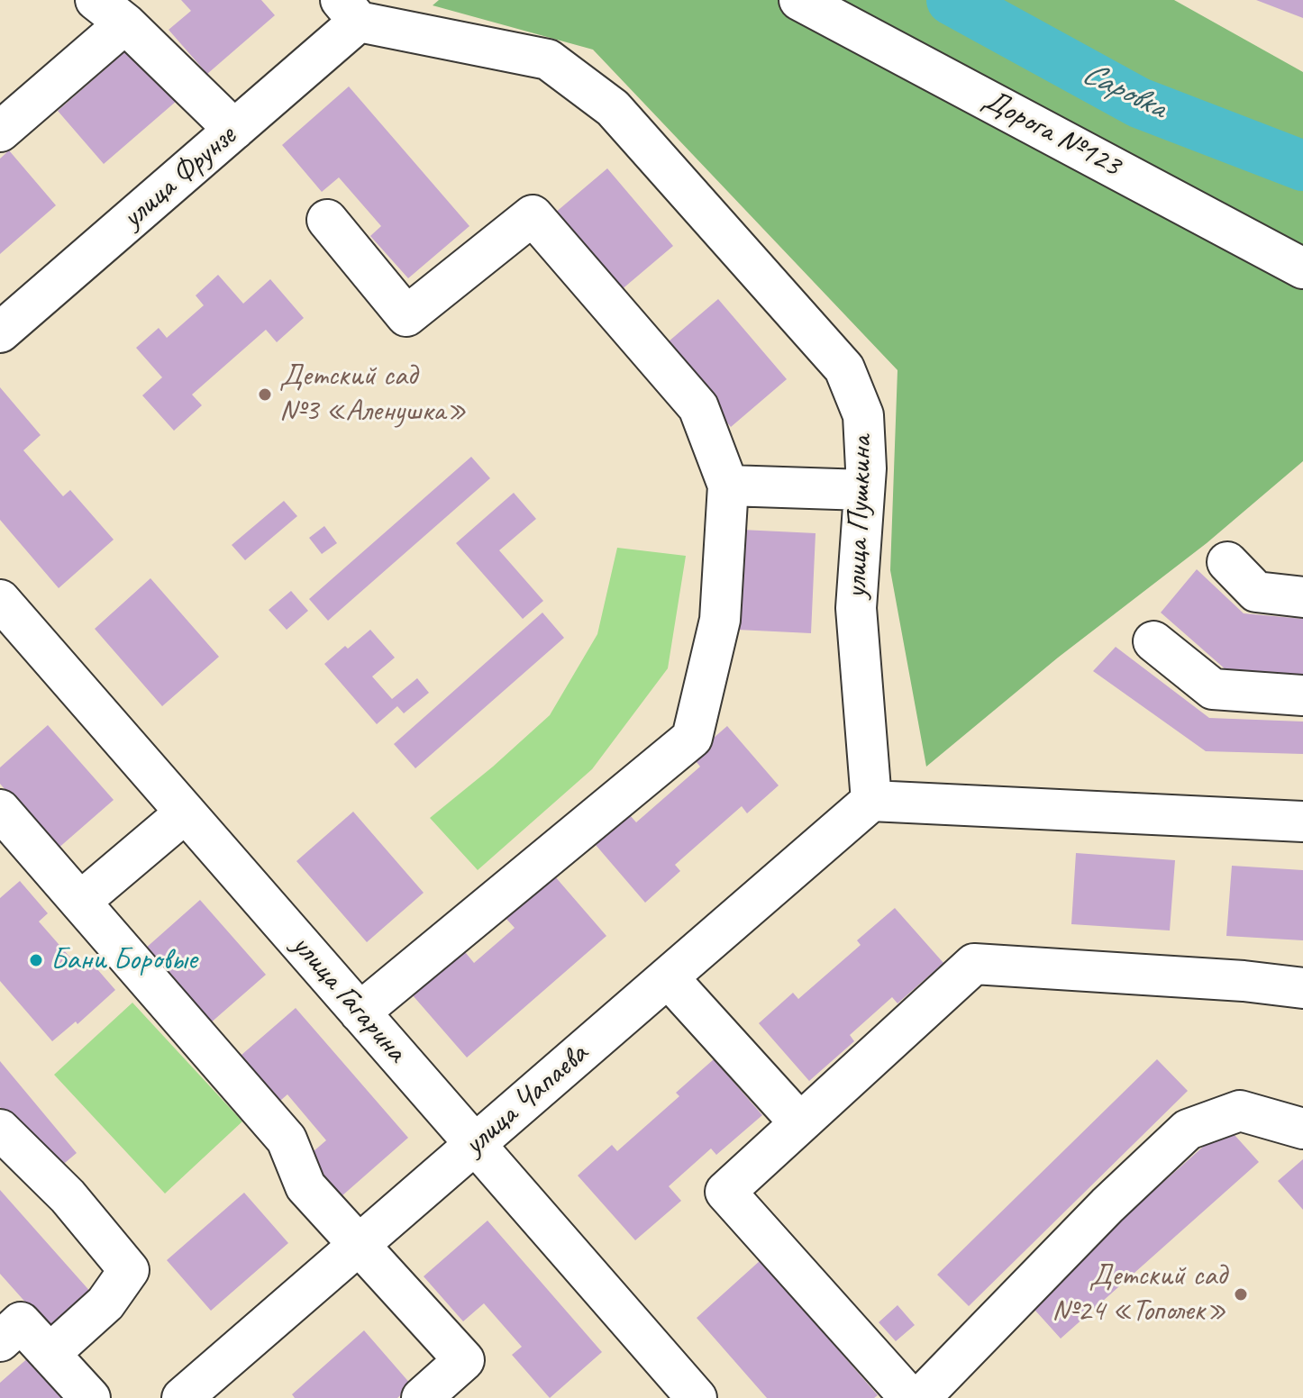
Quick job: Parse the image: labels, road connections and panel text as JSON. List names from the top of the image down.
{
  "streets": {
    "street": [
      "Дорога №123",
      "улица Фрунзе",
      "улица Пушкина",
      "улица Гагарина",
      "улица Чапаева"
    ]
  },
  "crossings": [
    ["улица Фрунзе", "улица Пушкина"],
    ["улица Пушкина", "улица Чапаева"],
    ["улица Гагарина", "улица Чапаева"]
  ],
  "water": ["Саровка"],
  "places": ["Детский сад №3 «Аленушка»", "Бани Боровые", "Детский сад №24 «Тополек»"]
}
